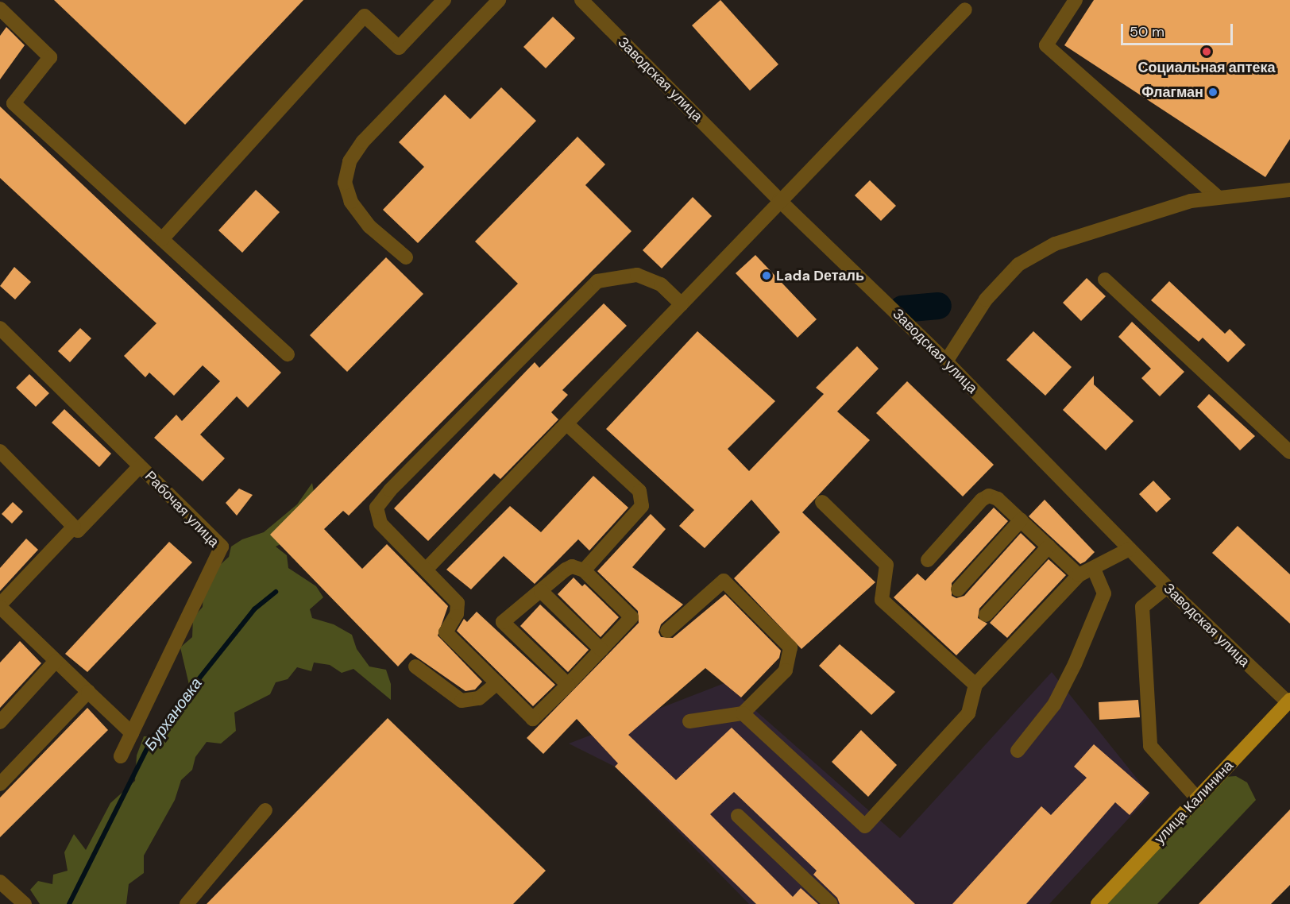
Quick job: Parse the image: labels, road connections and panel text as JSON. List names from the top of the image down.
{
  "streets": {
    "main road": ["улица Калинина"],
    "street": ["Заводская улица", "Рабочая улица"]
  },
  "crossings": [
    ["Заводская улица", "улица Калинина"]
  ],
  "water": ["Бурхановка"],
  "places": ["Социальная аптека", "Флагман", "Lada Dеталь"],
  "scale_bar": "50 m"
}
